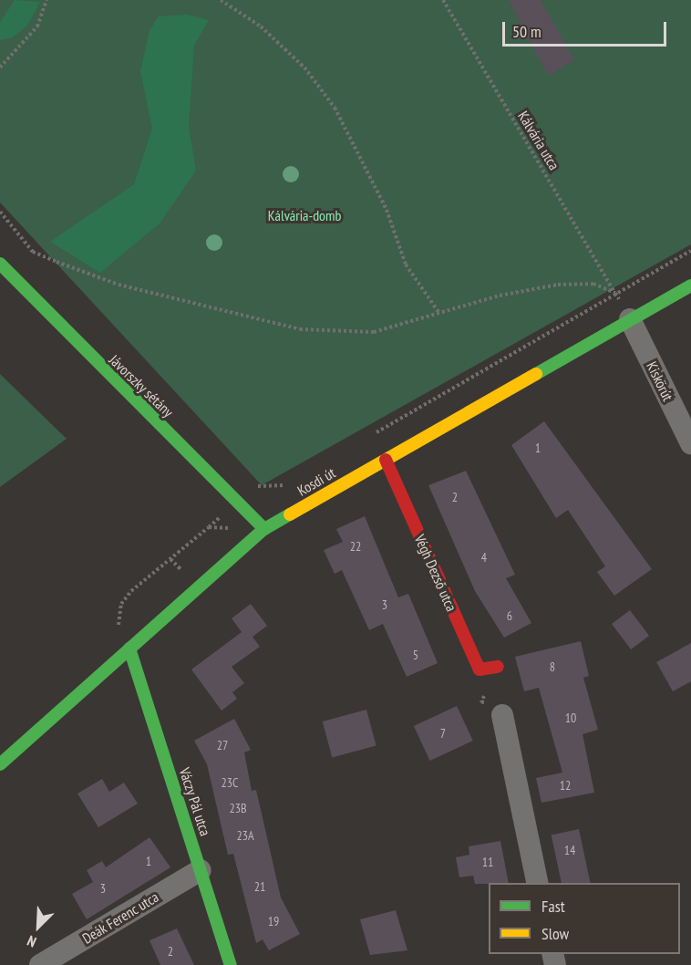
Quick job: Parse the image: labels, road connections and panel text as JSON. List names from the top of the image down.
{
  "streets": {
    "street": [
      "Kiskörút",
      "Jávorszky sétány",
      "Kosdi út",
      "Végh Dezső utca",
      "Váczy Pál utca",
      "Deák Ferenc utca"
    ],
    "path": ["Kálvária utca"]
  },
  "crossings": [
    ["Kálvária utca", "Kiskörút"],
    ["Kálvária utca", "Kosdi út"],
    ["Kiskörút", "Kosdi út"],
    ["Jávorszky sétány", "Kosdi út"],
    ["Kosdi út", "Végh Dezső utca"],
    ["Kosdi út", "Váczy Pál utca"],
    ["Váczy Pál utca", "Deák Ferenc utca"]
  ],
  "parks": ["Kálvária-domb"],
  "house_numbers": [
    "1",
    "2",
    "22",
    "4",
    "3",
    "6",
    "5",
    "8",
    "10",
    "7",
    "27",
    "23C",
    "12",
    "23B",
    "23A",
    "14",
    "1",
    "11",
    "21",
    "3",
    "19",
    "2"
  ],
  "legend": ["Fast", "Slow"],
  "scale_bar": "50 m",
  "north": "bottom left"
}
